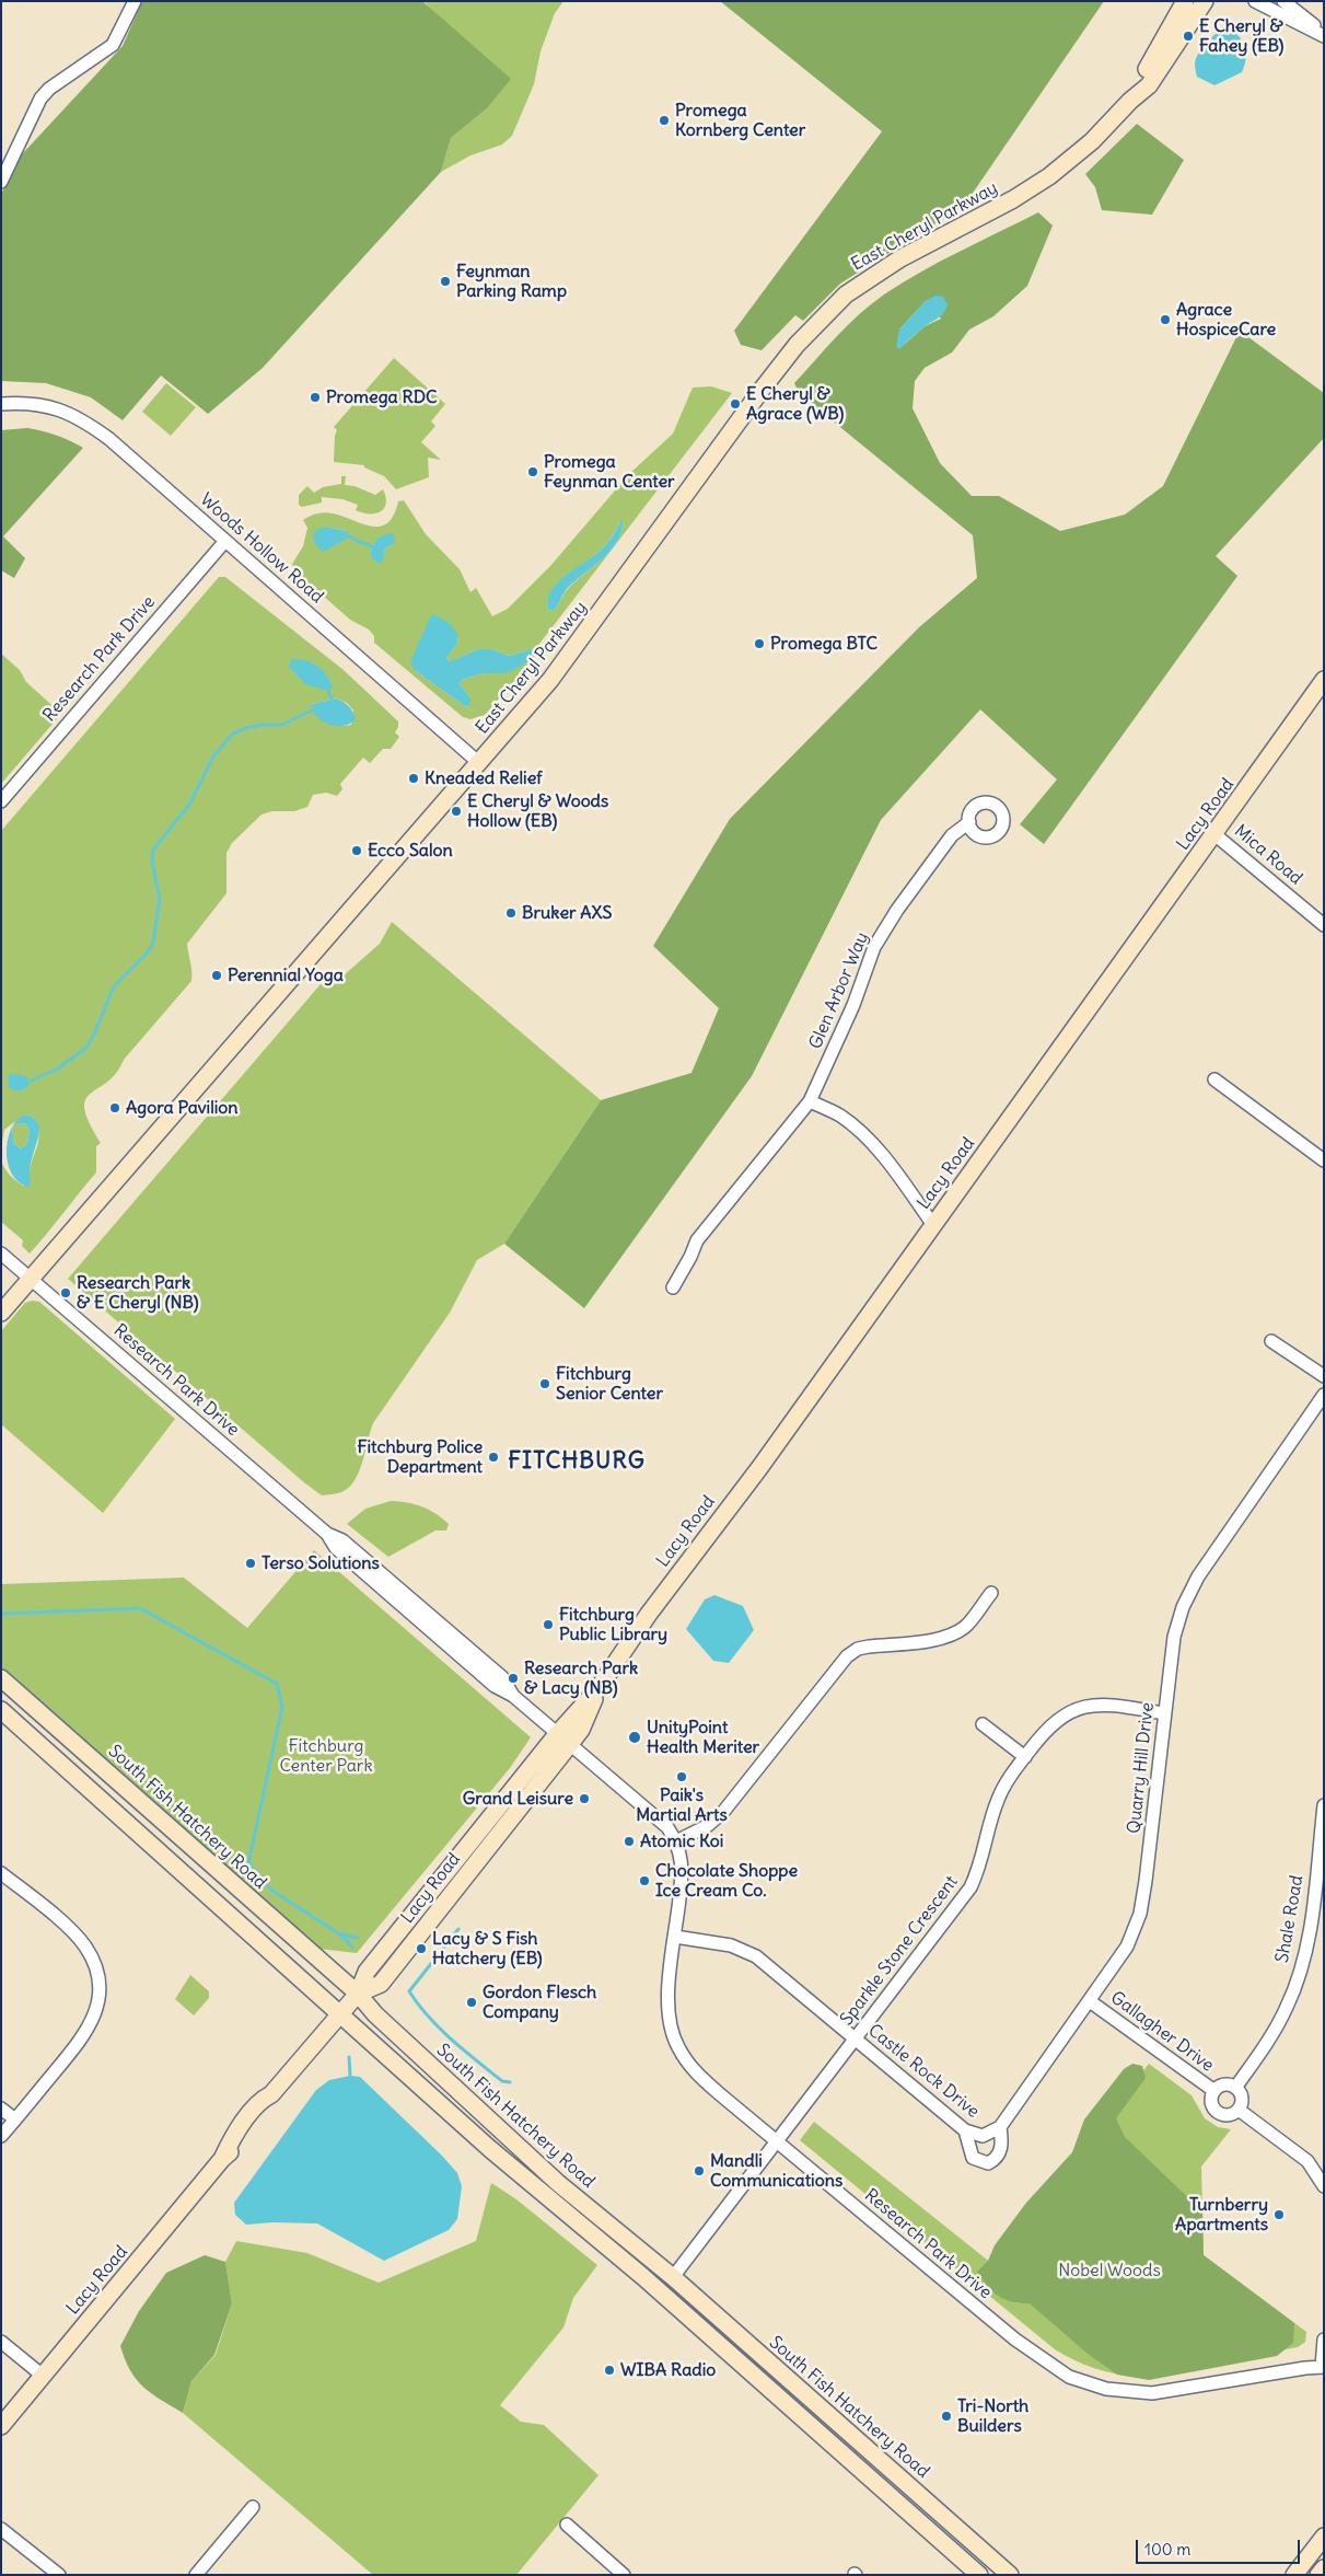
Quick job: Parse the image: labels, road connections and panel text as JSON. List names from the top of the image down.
{
  "streets": {
    "main road": ["East Cheryl Parkway", "Lacy Road", "South Fish Hatchery Road"],
    "street": [
      "Woods Hollow Road",
      "Research Park Drive",
      "Mica Road",
      "Glen Arbor Way",
      "Quarry Hill Drive",
      "Shale Road",
      "Sparkle Stone Crescent",
      "Gallagher Drive",
      "Castle Rock Drive"
    ]
  },
  "crossings": [
    ["East Cheryl Parkway", "Woods Hollow Road"],
    ["East Cheryl Parkway", "Research Park Drive"],
    ["Woods Hollow Road", "Research Park Drive"],
    ["Research Park Drive", "Lacy Road"],
    ["Research Park Drive", "Sparkle Stone Crescent"],
    ["Research Park Drive", "Castle Rock Drive"],
    ["Lacy Road", "Mica Road"],
    ["Lacy Road", "South Fish Hatchery Road"],
    ["Quarry Hill Drive", "Sparkle Stone Crescent"],
    ["Quarry Hill Drive", "Gallagher Drive"],
    ["Quarry Hill Drive", "Castle Rock Drive"],
    ["South Fish Hatchery Road", "Sparkle Stone Crescent"],
    ["Shale Road", "Gallagher Drive"],
    ["Sparkle Stone Crescent", "Castle Rock Drive"]
  ],
  "districts": ["FITCHBURG"],
  "parks": ["Fitchburg Center Park", "Nobel Woods"],
  "places": [
    "E Cheryl & Fahey (EB)",
    "Promega Kornberg Center",
    "Feynman Parking Ramp",
    "Agrace HospiceCare",
    "Promega RDC",
    "E Cheryl & Agrace (WB)",
    "Promega Feynman Center",
    "Promega BTC",
    "Kneaded Relief",
    "E Cheryl & Woods Hollow (EB)",
    "Ecco Salon",
    "Bruker AXS",
    "Perennial Yoga",
    "Agora Pavilion",
    "Research Park & E Cheryl (NB)",
    "Fitchburg Senior Center",
    "Fitchburg Police Department",
    "Terso Solutions",
    "Fitchburg Public Library",
    "Research Park & Lacy (NB)",
    "UnityPoint Health Meriter",
    "Paik's Martial Arts",
    "Grand Leisure",
    "Atomic Koi",
    "Chocolate Shoppe Ice Cream Co.",
    "Lacy & S Fish Hatchery (EB)",
    "Gordon Flesch Company",
    "Mandli Communications",
    "Turnberry Apartments",
    "WIBA Radio",
    "Tri-North Builders"
  ],
  "scale_bar": "100 m"
}
